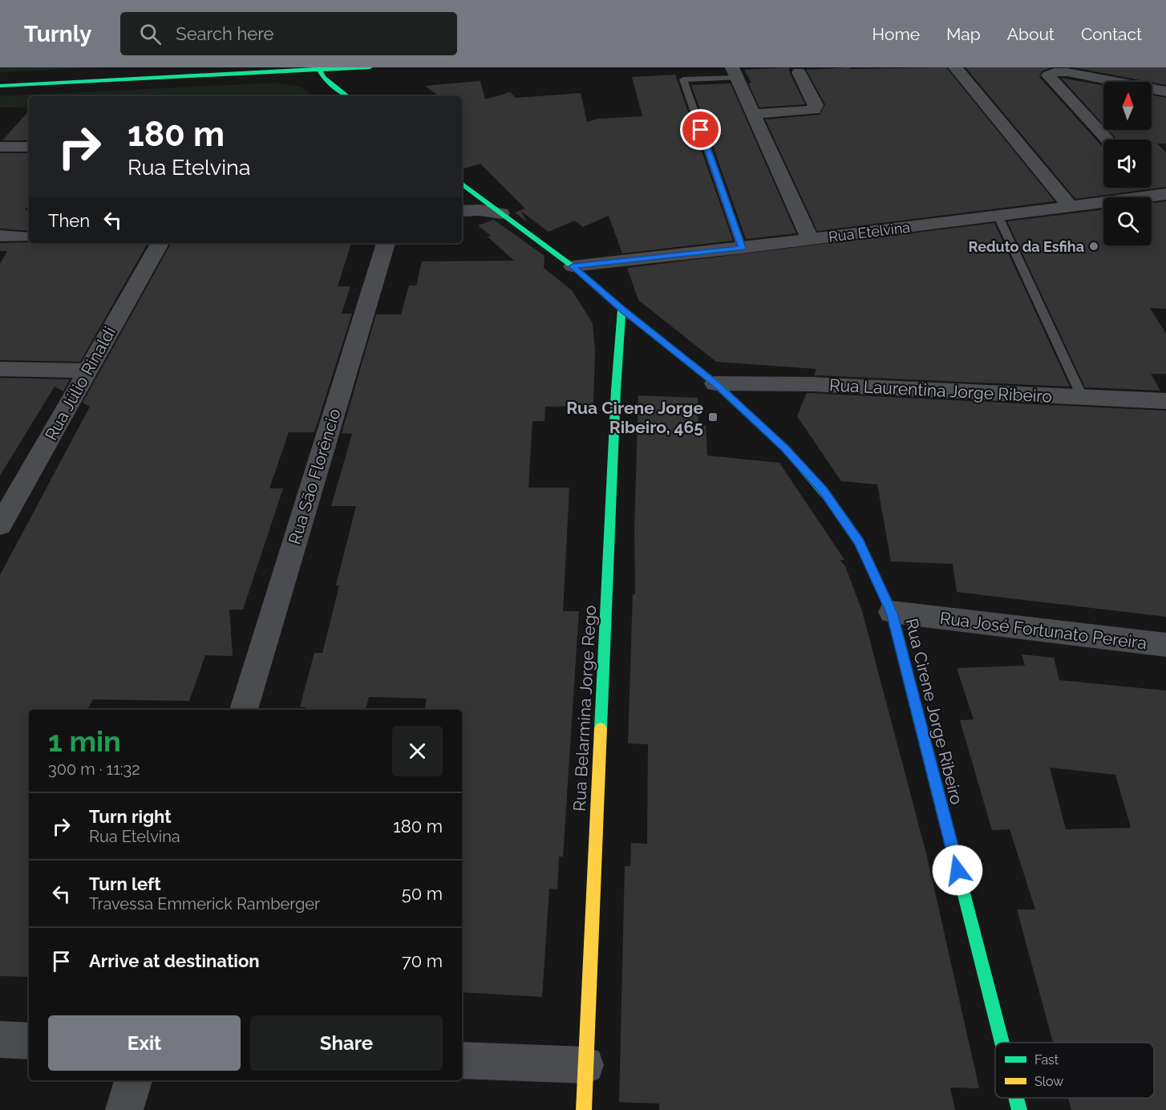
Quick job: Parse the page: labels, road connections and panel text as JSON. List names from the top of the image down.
{
  "streets": {
    "street": [
      "Rua Etelvina",
      "Rua Júlio Rinaldi",
      "Rua Laurentina Jorge Ribeiro",
      "Rua São Florêncio",
      "Rua José Fortunato Pereira",
      "Rua Belarmina Jorge Rego",
      "Rua Cirene Jorge Ribeiro"
    ]
  },
  "crossings": [
    ["Rua Etelvina", "Rua Cirene Jorge Ribeiro"],
    ["Rua Laurentina Jorge Ribeiro", "Rua Cirene Jorge Ribeiro"],
    ["Rua José Fortunato Pereira", "Rua Cirene Jorge Ribeiro"],
    ["Rua Belarmina Jorge Rego", "Rua Cirene Jorge Ribeiro"]
  ],
  "places": {
    "other": ["Reduto da Esfiha"],
    "transit": ["Rua Cirene Jorge Ribeiro, 465"]
  },
  "legend": ["Fast", "Slow"],
  "north": "top",
  "page": {
    "header": "Turnly",
    "search": "Search here",
    "nav": [
      "Home",
      "Map",
      "About",
      "Contact"
    ],
    "turn": ["180 m", "Rua Etelvina"],
    "then": "Then",
    "heading": ["1 min", "300 m · 11:32"],
    "list": [
      {
        "name": "Turn right",
        "note": "Rua Etelvina",
        "value": "180 m"
      },
      {
        "name": "Turn left",
        "note": "Travessa Emmerick Ramberger",
        "value": "50 m"
      },
      {
        "name": "Arrive at destination",
        "value": "70 m"
      }
    ],
    "buttons": ["Exit", "Share"]
  }
}
